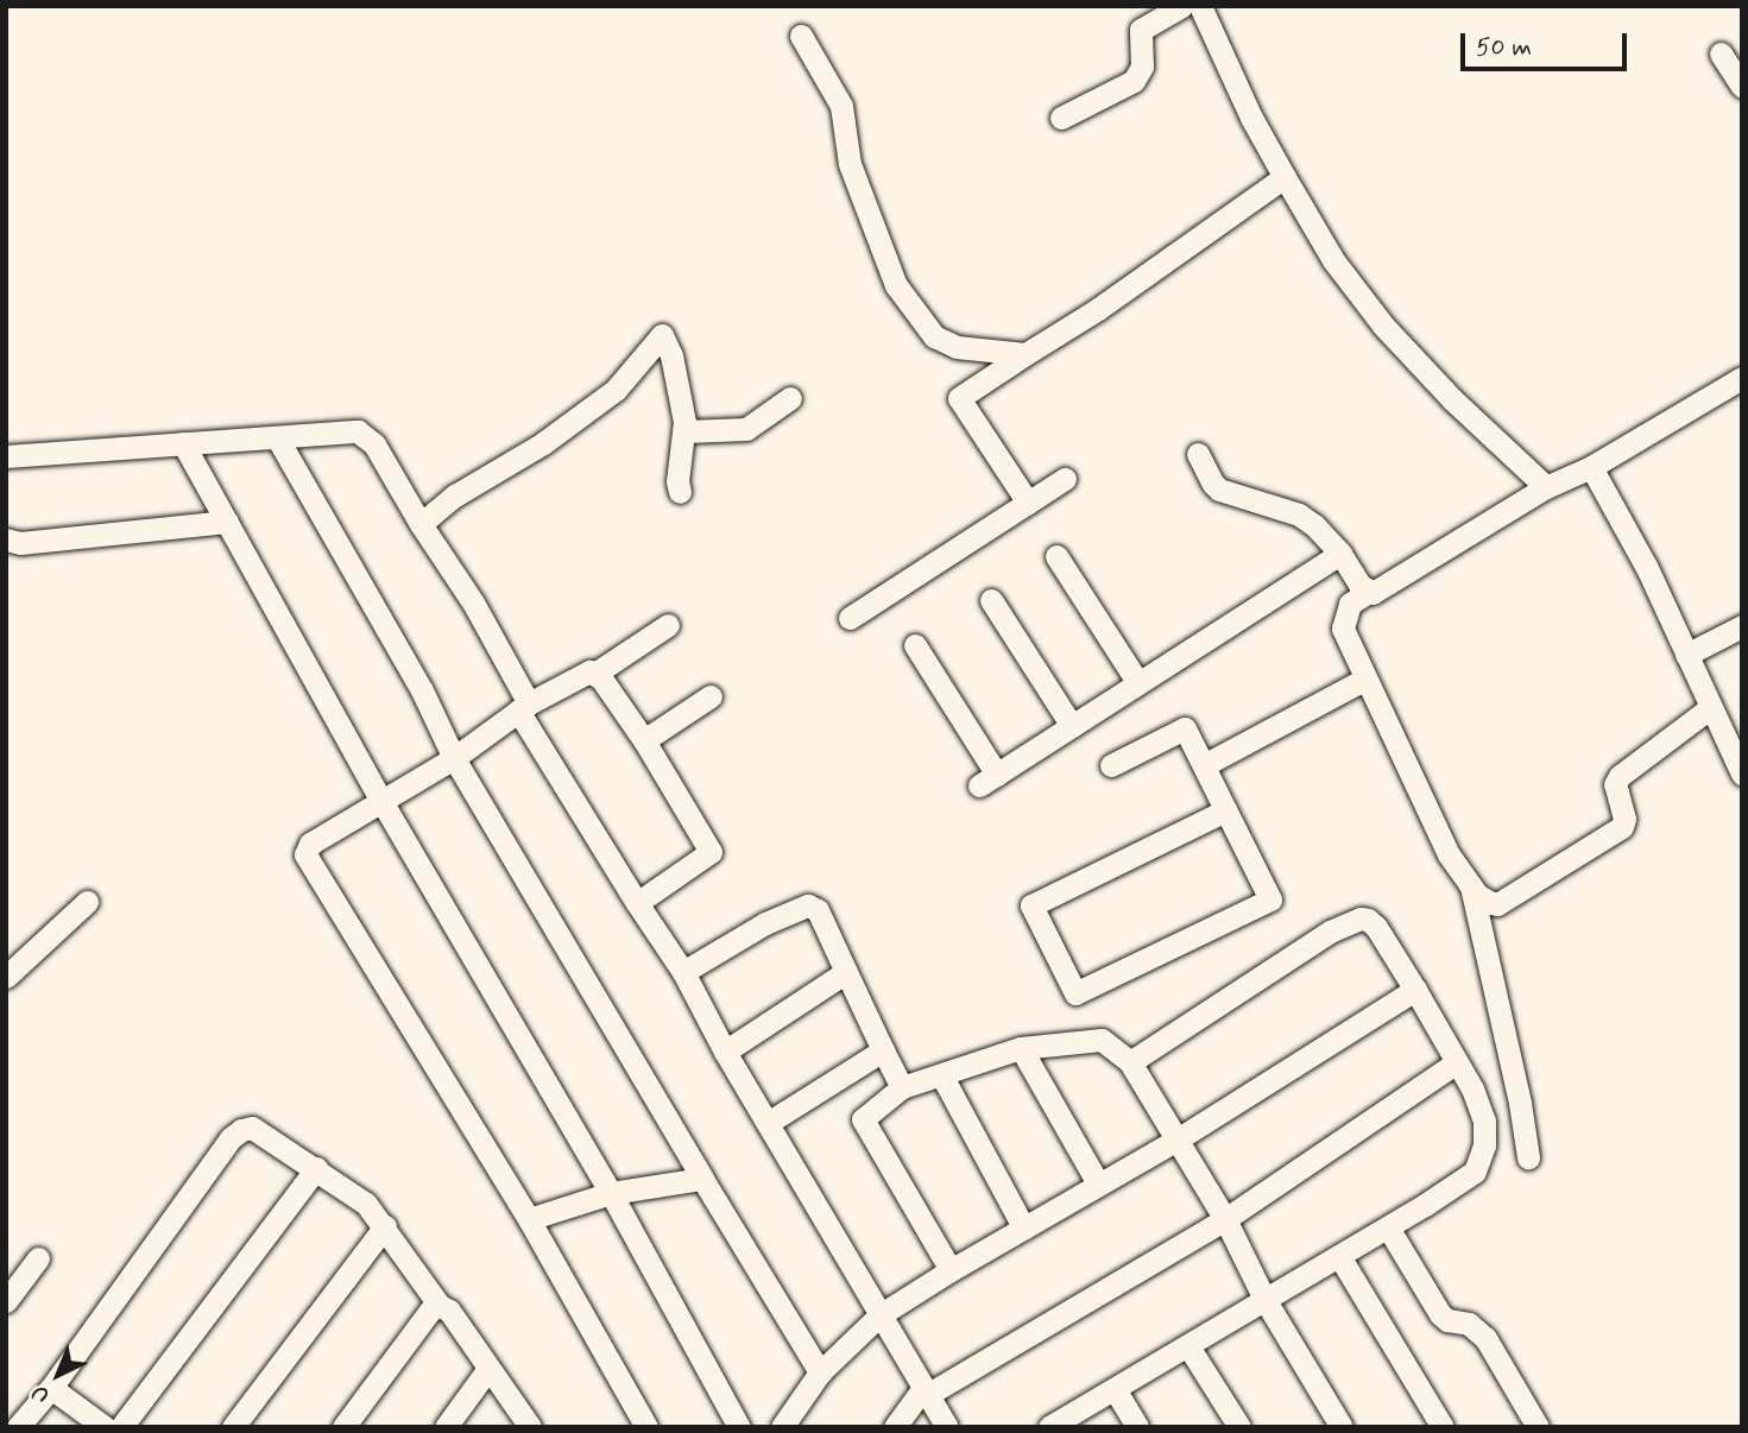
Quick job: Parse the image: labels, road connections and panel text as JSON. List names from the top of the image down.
{
  "scale_bar": "50 m",
  "north": "bottom left"
}
